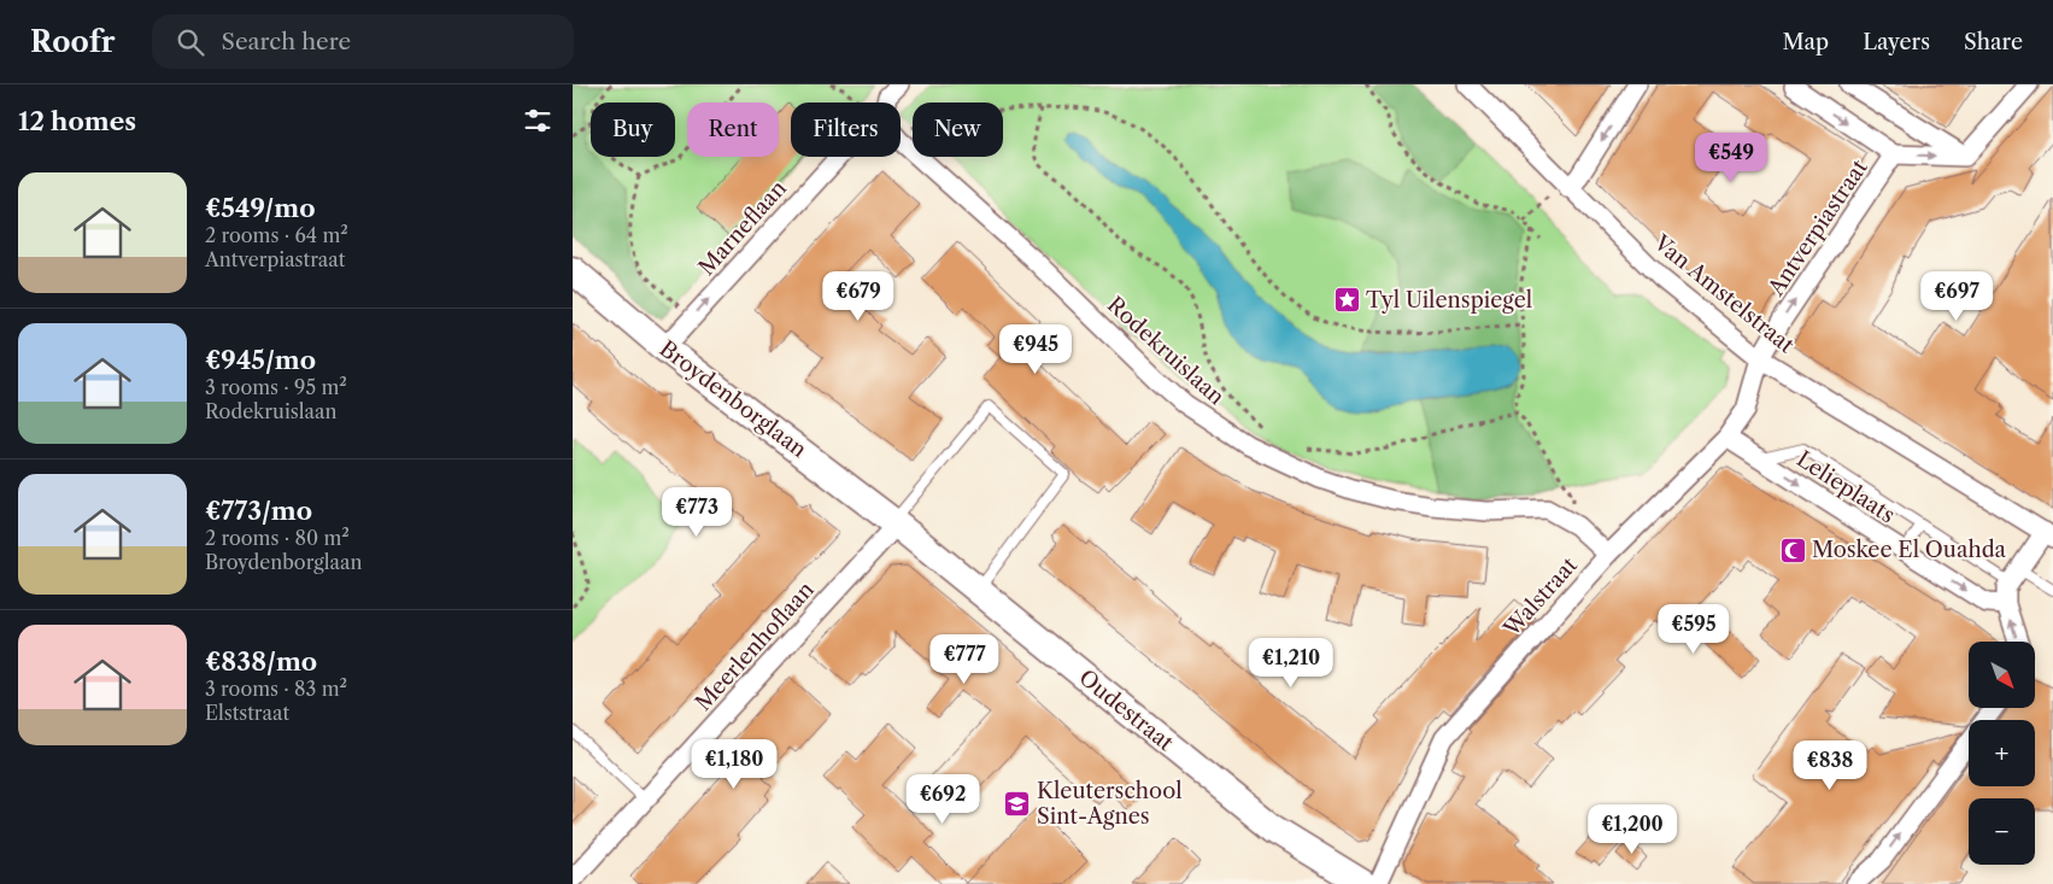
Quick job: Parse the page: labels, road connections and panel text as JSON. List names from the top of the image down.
{
  "streets": {
    "street": [
      "Marneflaan",
      "Antverpiastraat",
      "Van Amstelstraat",
      "Rodekruislaan",
      "Broydenborglaan",
      "Lelieplaats",
      "Walstraat",
      "Meerlenhoflaan",
      "Oudestraat"
    ]
  },
  "crossings": [
    ["Marneflaan", "Broydenborglaan"],
    ["Antverpiastraat", "Van Amstelstraat"],
    ["Antverpiastraat", "Walstraat"],
    ["Van Amstelstraat", "Walstraat"],
    ["Rodekruislaan", "Walstraat"],
    ["Broydenborglaan", "Meerlenhoflaan"],
    ["Broydenborglaan", "Oudestraat"],
    ["Lelieplaats", "Walstraat"],
    ["Meerlenhoflaan", "Oudestraat"]
  ],
  "one_way": ["Marneflaan", "Lelieplaats"],
  "places": {
    "place": ["Tyl Uilenspiegel"],
    "mosque": ["Moskee El Ouahda"],
    "school or university": ["Kleuterschool Sint-Agnes"]
  },
  "north": "bottom right",
  "page": {
    "header": "Roofr",
    "search": "Search here",
    "nav": ["Map", "Layers", "Share"],
    "heading": "12 homes",
    "chip": [
      "Buy",
      "Rent",
      "Filters",
      "New"
    ],
    "price": [
      "€549",
      "€679",
      "€697",
      "€945",
      "€773",
      "€595",
      "€777",
      "€1,210",
      "€1,180",
      "€838",
      "€692",
      "€1,200"
    ],
    "list": [
      {
        "name": "€549/mo",
        "note": "2 rooms · 64 m² · Antverpiastraat"
      },
      {
        "name": "€945/mo",
        "note": "3 rooms · 95 m² · Rodekruislaan"
      },
      {
        "name": "€773/mo",
        "note": "2 rooms · 80 m² · Broydenborglaan"
      },
      {
        "name": "€838/mo",
        "note": "3 rooms · 83 m² · Elststraat"
      }
    ],
    "map_buttons": ["+", "−"]
  }
}
